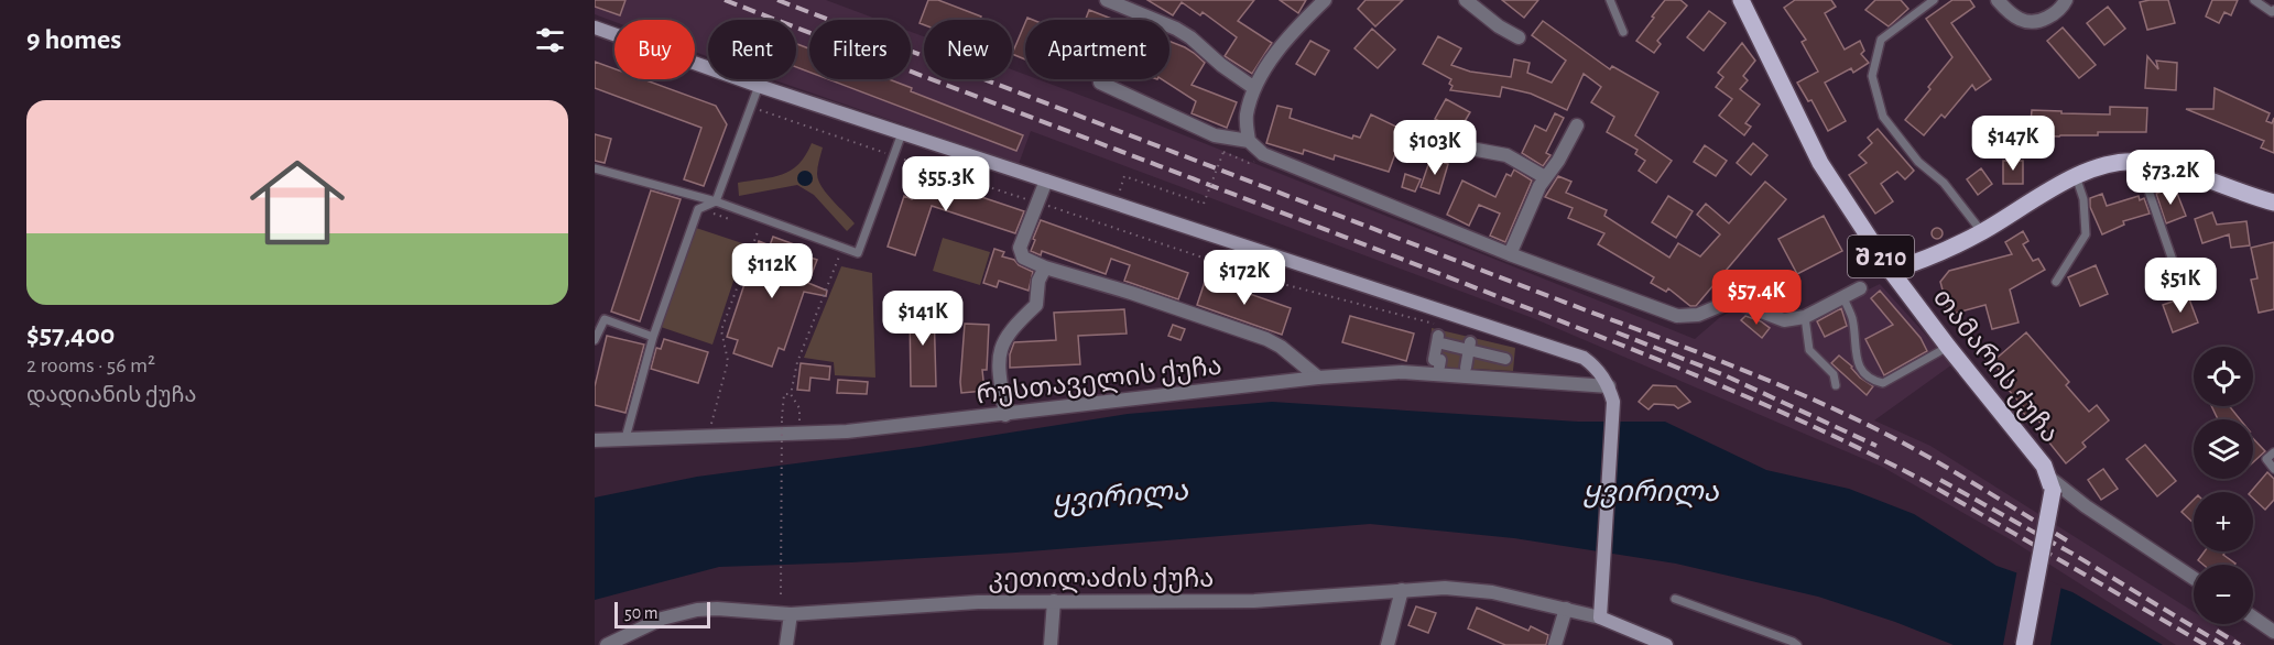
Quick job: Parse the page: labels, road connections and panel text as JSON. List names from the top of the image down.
{
  "streets": {
    "main road": ["შ 210", "თამარის ქუჩა"],
    "street": ["რუსთაველის ქუჩა", "კეთილაძის ქუჩა"]
  },
  "water": ["ყვირილა"],
  "scale_bar": "50 m",
  "page": {
    "heading": "9 homes",
    "chip": [
      "Buy",
      "Rent",
      "Filters",
      "New",
      "Apartment"
    ],
    "list": [
      {
        "name": "$57,400",
        "note": "2 rooms · 56 m² · დადიანის ქუჩა"
      }
    ],
    "price": [
      "$147K",
      "$103K",
      "$73.2K",
      "$55.3K",
      "$112K",
      "$172K",
      "$51K",
      "$57.4K",
      "$141K"
    ],
    "map_buttons": ["+", "−"],
    "scale": "50 m"
  }
}
